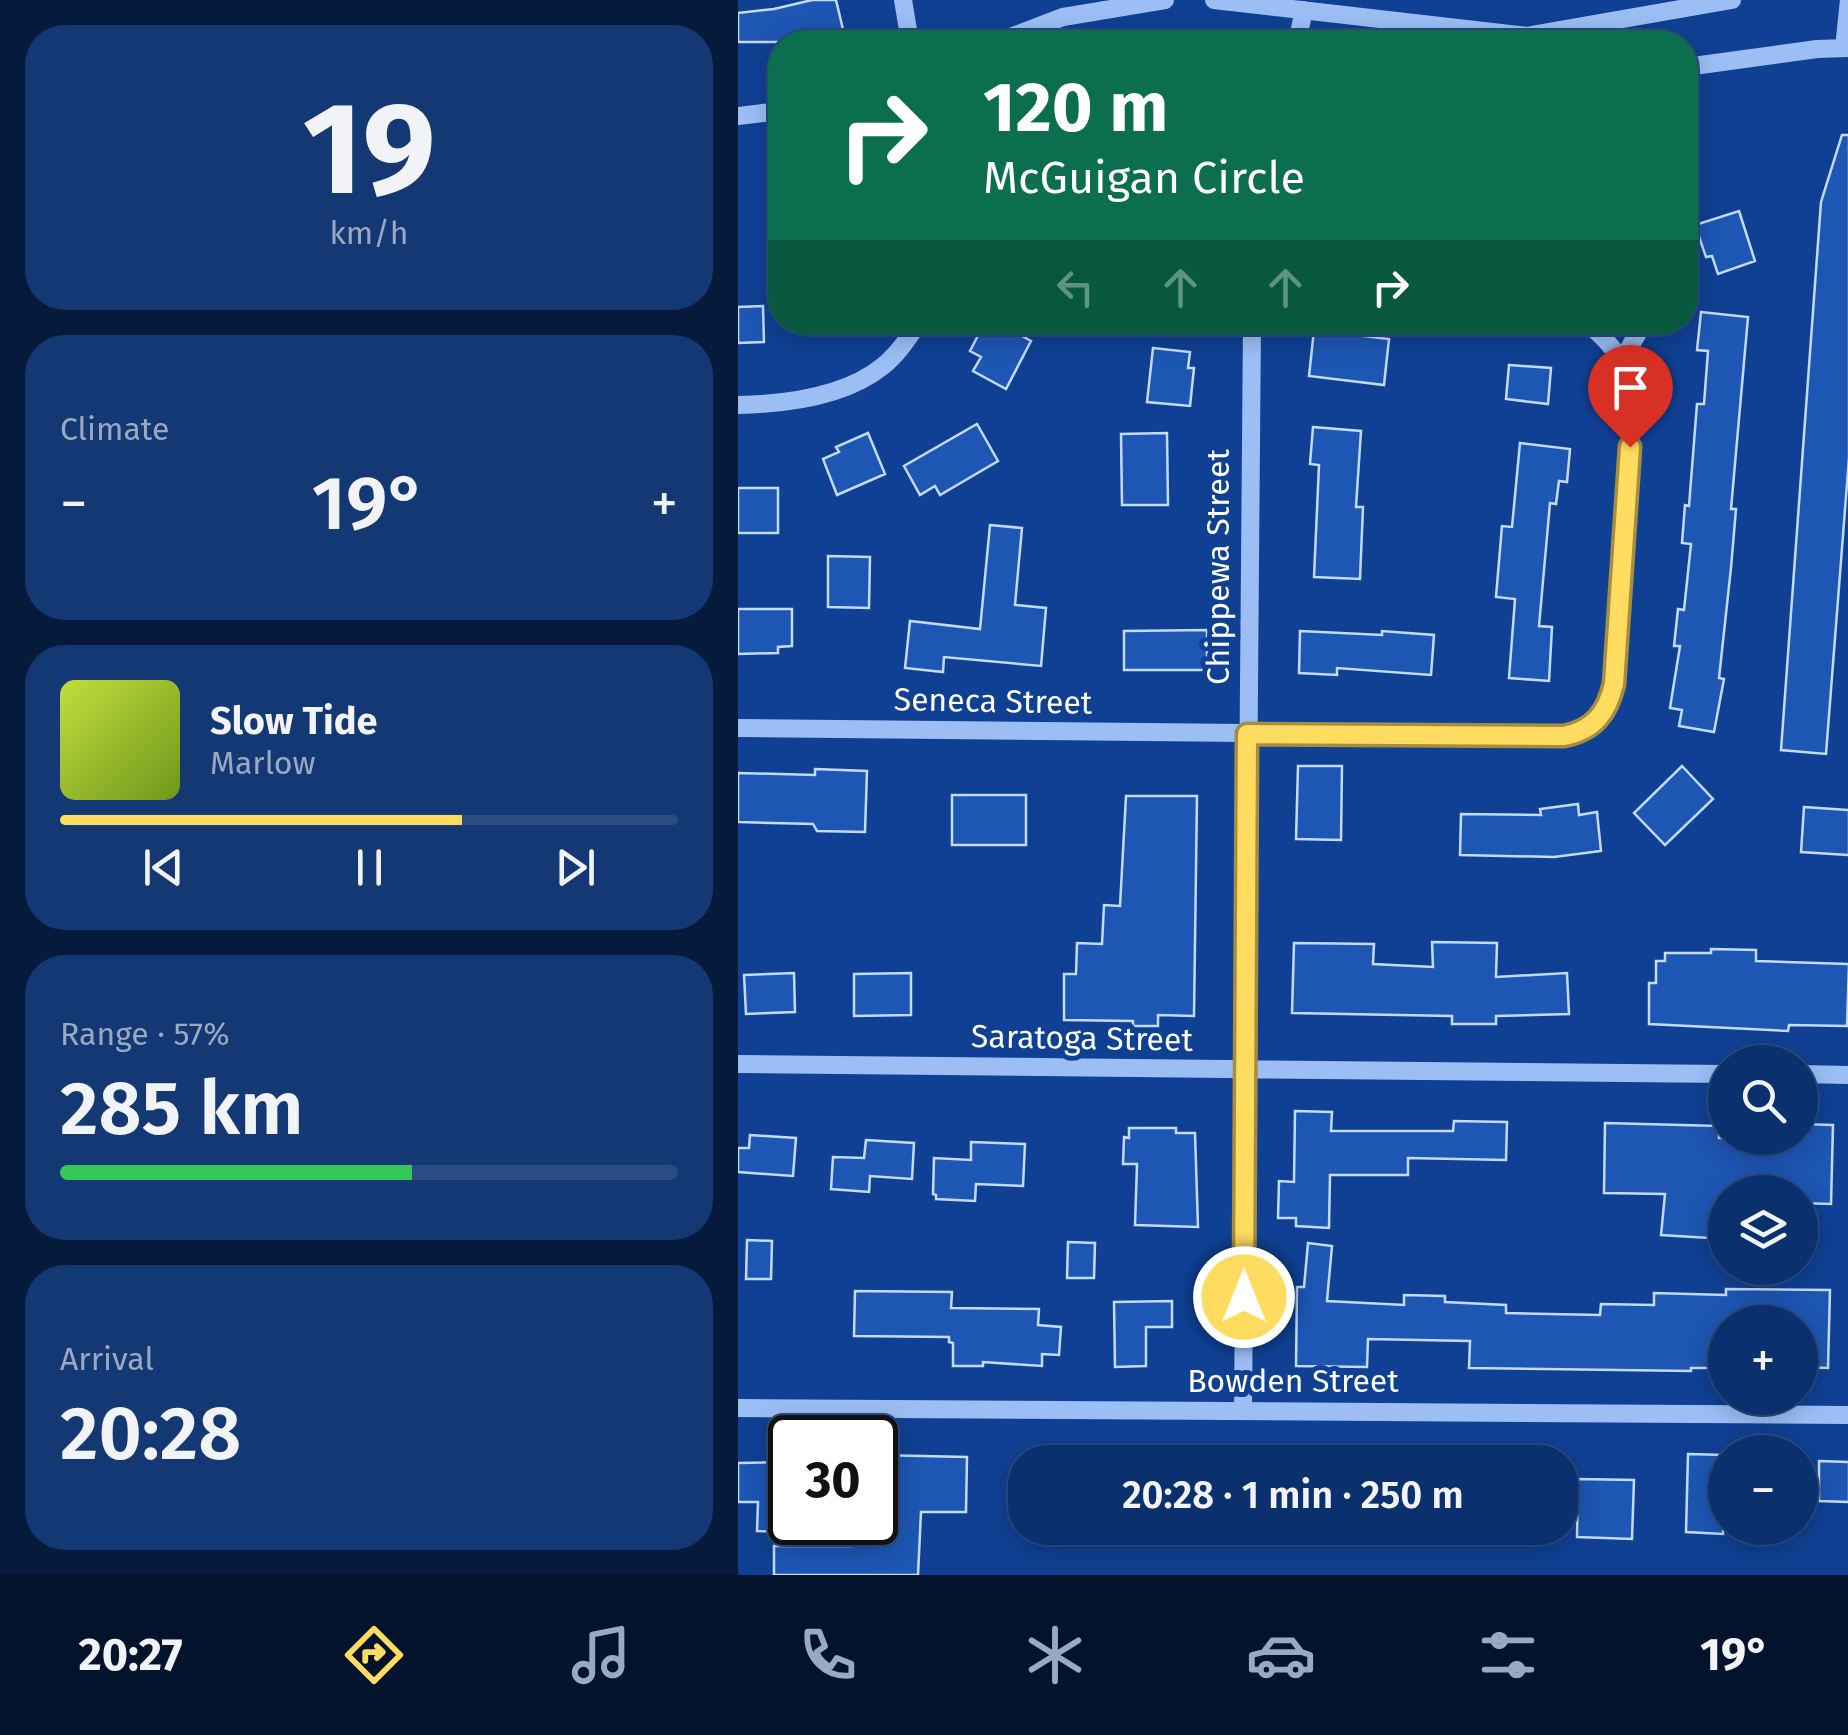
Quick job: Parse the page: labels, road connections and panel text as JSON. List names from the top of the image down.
{
  "streets": {
    "street": [
      "Chippewa Street",
      "Seneca Street",
      "Saratoga Street",
      "Bowden Street"
    ]
  },
  "crossings": [
    ["Chippewa Street", "Seneca Street"],
    ["Chippewa Street", "Saratoga Street"],
    ["Chippewa Street", "Bowden Street"]
  ],
  "page": {
    "tile": [
      ["19", "km/h"],
      "Climate",
      ["Range · 57%", "285 km"],
      ["Arrival", "20:28"]
    ],
    "turn": ["120 m", "McGuigan Circle"],
    "heat": ["−", "19°", "+"],
    "song": ["Slow Tide", "Marlow"],
    "map_buttons": ["+", "−"],
    "limit": "30",
    "trip": "20:28 · 1 min · 250 m",
    "tabs": ["20:27", "19°"]
  }
}
